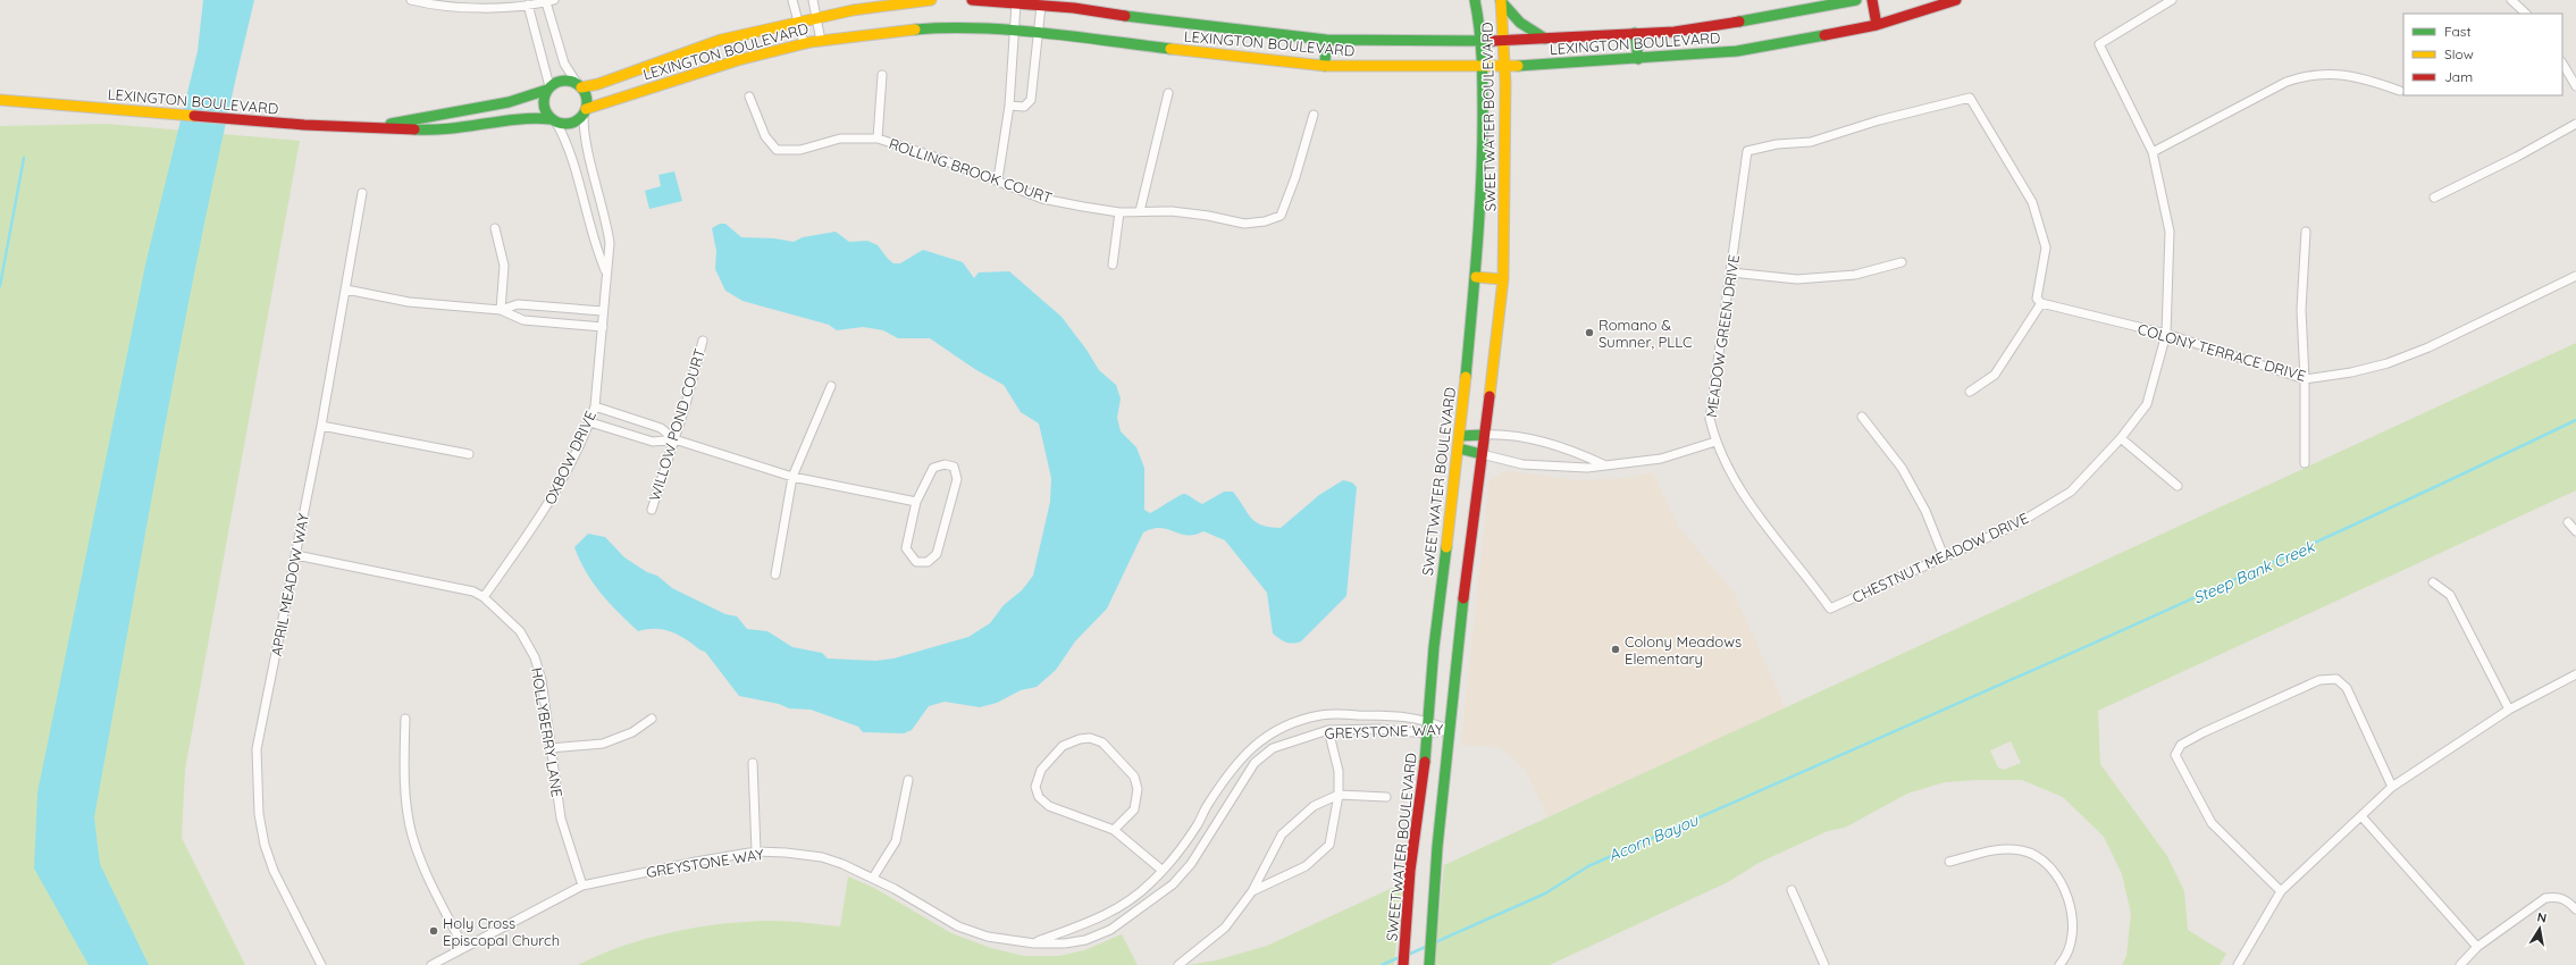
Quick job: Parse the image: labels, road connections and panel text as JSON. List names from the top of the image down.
{
  "streets": {
    "main road": ["LEXINGTON BOULEVARD", "SWEETWATER BOULEVARD"],
    "street": [
      "ROLLING BROOK COURT",
      "MEADOW GREEN DRIVE",
      "COLONY TERRACE DRIVE",
      "WILLOW POND COURT",
      "OXBOW DRIVE",
      "CHESTNUT MEADOW DRIVE",
      "APRIL MEADOW WAY",
      "GREYSTONE WAY",
      "HOLLYBERRY LANE"
    ]
  },
  "crossings": [
    ["LEXINGTON BOULEVARD", "SWEETWATER BOULEVARD"],
    ["LEXINGTON BOULEVARD", "OXBOW DRIVE"],
    ["SWEETWATER BOULEVARD", "GREYSTONE WAY"],
    ["MEADOW GREEN DRIVE", "COLONY TERRACE DRIVE"],
    ["MEADOW GREEN DRIVE", "CHESTNUT MEADOW DRIVE"],
    ["COLONY TERRACE DRIVE", "CHESTNUT MEADOW DRIVE"],
    ["OXBOW DRIVE", "HOLLYBERRY LANE"],
    ["APRIL MEADOW WAY", "HOLLYBERRY LANE"],
    ["GREYSTONE WAY", "HOLLYBERRY LANE"]
  ],
  "water": ["Steep Bank Creek", "Acorn Bayou"],
  "places": ["Romano & Sumner, PLLC", "Colony Meadows Elementary", "Holy Cross Episcopal Church"],
  "legend": ["Fast", "Slow", "Jam"],
  "north": "top"
}
